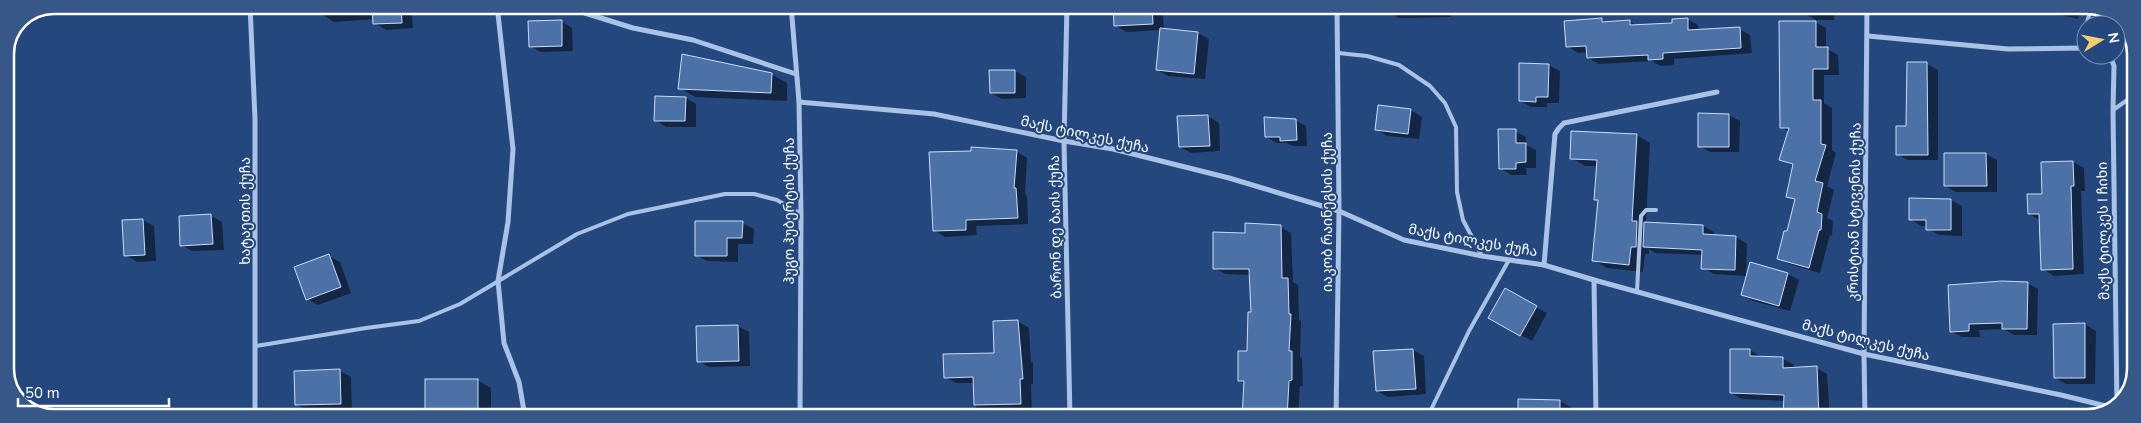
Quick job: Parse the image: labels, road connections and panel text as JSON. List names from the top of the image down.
{
  "streets": {
    "street": [
      "მაქს ტილკეს ქუჩა",
      "ხატაეთის ქუჩა",
      "ჰუგო ჰუბერტის ქუჩა",
      "იაკობ რაინეგსის ქუჩა",
      "კრისტიან სტივენის ქუჩა",
      "ბარონ დე ბაის ქუჩა",
      "მაქს ტილკეს I ჩიხი"
    ]
  },
  "crossings": [
    ["მაქს ტილკეს ქუჩა", "ჰუგო ჰუბერტის ქუჩა"],
    ["მაქს ტილკეს ქუჩა", "იაკობ რაინეგსის ქუჩა"],
    ["მაქს ტილკეს ქუჩა", "კრისტიან სტივენის ქუჩა"],
    ["მაქს ტილკეს ქუჩა", "ბარონ დე ბაის ქუჩა"]
  ],
  "scale_bar": "50 m",
  "north": "right"
}
